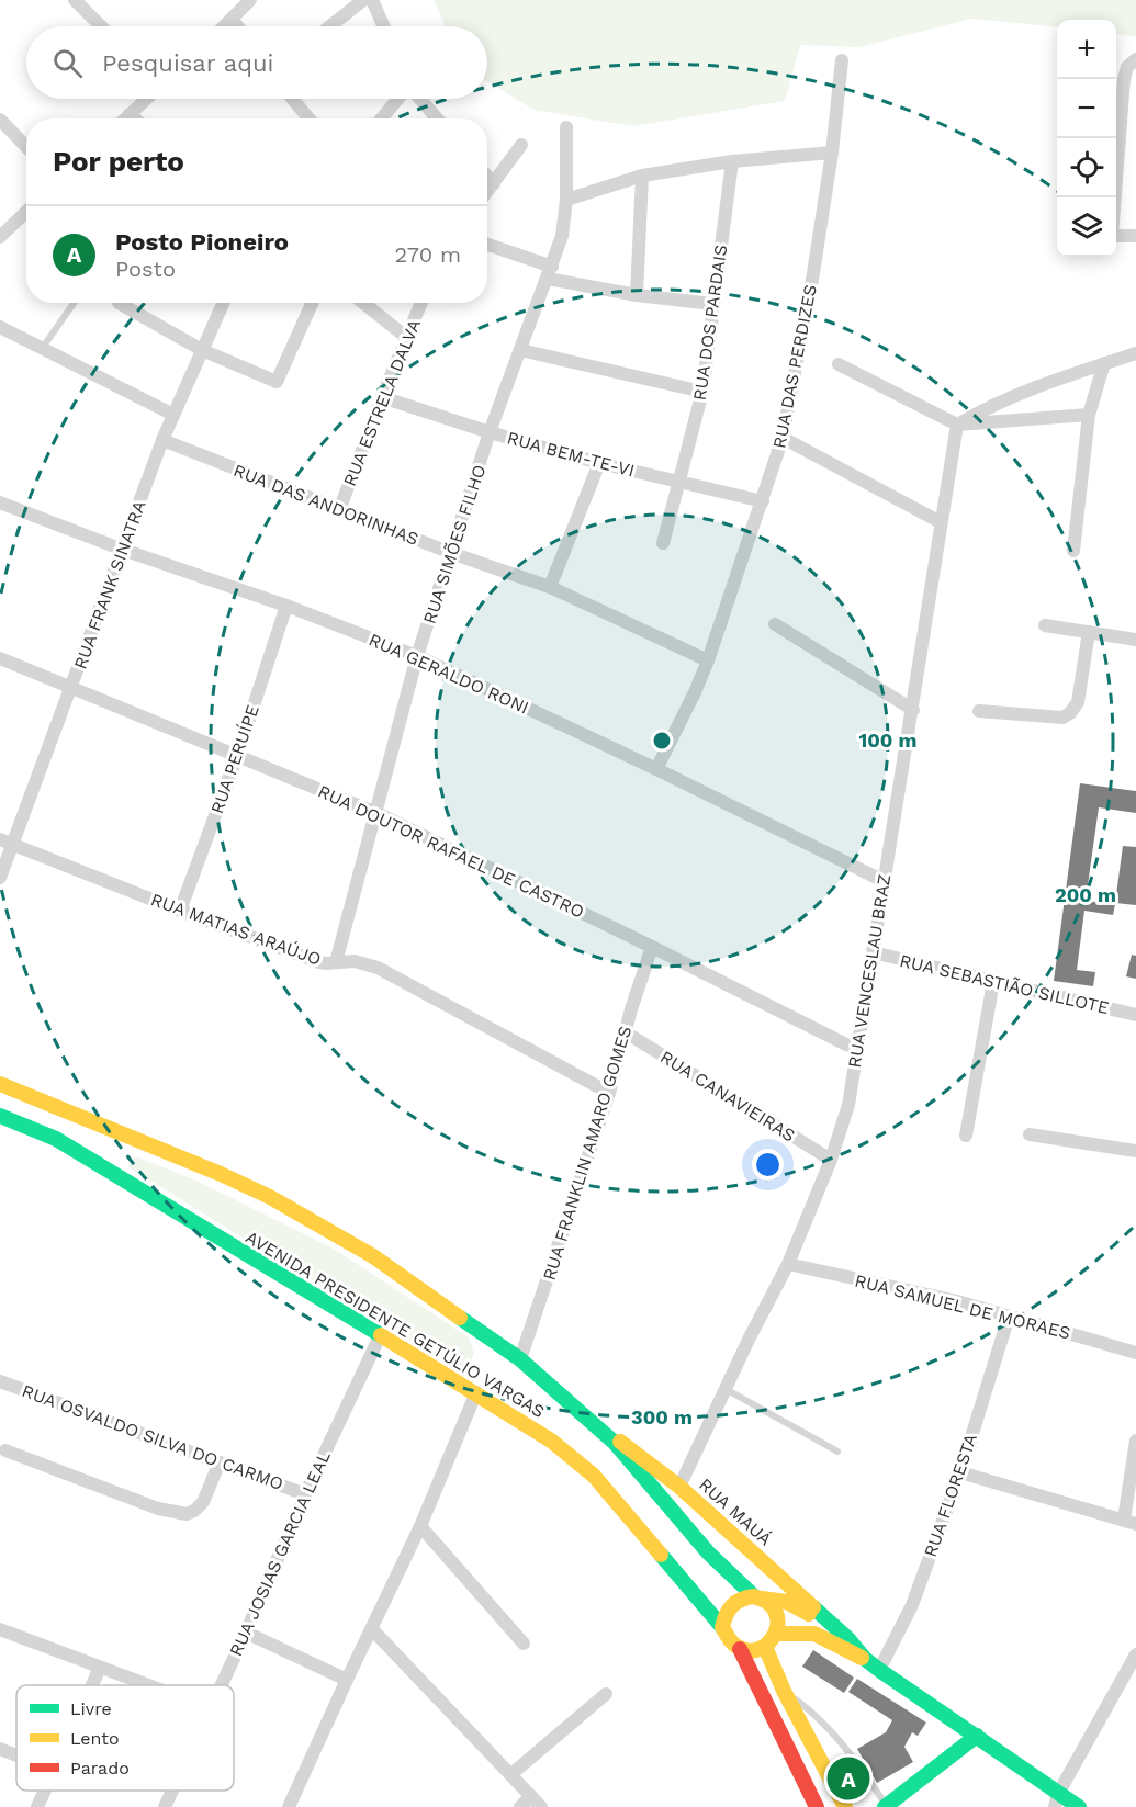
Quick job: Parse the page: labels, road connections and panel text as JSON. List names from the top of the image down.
{
  "streets": {
    "main road": ["AVENIDA PRESIDENTE GETÚLIO VARGAS", "RUA MAUÁ"],
    "street": [
      "RUA DOS PARDAIS",
      "RUA DAS PERDIZES",
      "RUA ESTRELA DALVA",
      "RUA BEM-TE-VI",
      "RUA DAS ANDORINHAS",
      "RUA SIMÕES FILHO",
      "RUA FRANK SINATRA",
      "RUA GERALDO RONI",
      "RUA PERUÍPE",
      "RUA DOUTOR RAFAEL DE CASTRO",
      "RUA MATIAS ARAÚJO",
      "RUA VENCESLAU BRAZ",
      "RUA SEBASTIÃO SILLOTE",
      "RUA CANAVIEIRAS",
      "RUA FRANKLIN AMARO GOMES",
      "RUA SAMUEL DE MORAES",
      "RUA OSVALDO SILVA DO CARMO",
      "RUA FLORESTA",
      "RUA JOSIAS GARCIA LEAL"
    ]
  },
  "crossings": [
    ["RUA DOS PARDAIS", "RUA BEM-TE-VI"],
    ["RUA DAS PERDIZES", "RUA BEM-TE-VI"],
    ["RUA DAS PERDIZES", "RUA DAS ANDORINHAS"],
    ["RUA DAS PERDIZES", "RUA GERALDO RONI"],
    ["RUA ESTRELA DALVA", "RUA BEM-TE-VI"],
    ["RUA ESTRELA DALVA", "RUA DAS ANDORINHAS"],
    ["RUA BEM-TE-VI", "RUA SIMÕES FILHO"],
    ["RUA DAS ANDORINHAS", "RUA SIMÕES FILHO"],
    ["RUA DAS ANDORINHAS", "RUA FRANK SINATRA"],
    ["RUA SIMÕES FILHO", "RUA GERALDO RONI"],
    ["RUA SIMÕES FILHO", "RUA DOUTOR RAFAEL DE CASTRO"],
    ["RUA SIMÕES FILHO", "RUA MATIAS ARAÚJO"],
    ["RUA FRANK SINATRA", "RUA GERALDO RONI"],
    ["RUA FRANK SINATRA", "RUA DOUTOR RAFAEL DE CASTRO"],
    ["RUA FRANK SINATRA", "RUA MATIAS ARAÚJO"],
    ["RUA GERALDO RONI", "RUA PERUÍPE"],
    ["RUA GERALDO RONI", "RUA VENCESLAU BRAZ"],
    ["RUA PERUÍPE", "RUA DOUTOR RAFAEL DE CASTRO"],
    ["RUA PERUÍPE", "RUA MATIAS ARAÚJO"],
    ["RUA DOUTOR RAFAEL DE CASTRO", "RUA VENCESLAU BRAZ"],
    ["RUA DOUTOR RAFAEL DE CASTRO", "RUA FRANKLIN AMARO GOMES"],
    ["RUA MATIAS ARAÚJO", "RUA FRANKLIN AMARO GOMES"],
    ["RUA VENCESLAU BRAZ", "RUA SEBASTIÃO SILLOTE"],
    ["RUA VENCESLAU BRAZ", "RUA CANAVIEIRAS"],
    ["RUA VENCESLAU BRAZ", "RUA SAMUEL DE MORAES"],
    ["RUA VENCESLAU BRAZ", "RUA MAUÁ"],
    ["RUA CANAVIEIRAS", "RUA FRANKLIN AMARO GOMES"],
    ["RUA FRANKLIN AMARO GOMES", "AVENIDA PRESIDENTE GETÚLIO VARGAS"],
    ["RUA SAMUEL DE MORAES", "RUA FLORESTA"],
    ["AVENIDA PRESIDENTE GETÚLIO VARGAS", "RUA MAUÁ"],
    ["AVENIDA PRESIDENTE GETÚLIO VARGAS", "RUA JOSIAS GARCIA LEAL"],
    ["RUA OSVALDO SILVA DO CARMO", "RUA JOSIAS GARCIA LEAL"],
    ["RUA FLORESTA", "RUA MAUÁ"]
  ],
  "legend": ["Livre", "Lento", "Parado"],
  "page": {
    "map_buttons": ["+", "−"],
    "search": "Pesquisar aqui",
    "heading": "Por perto",
    "list": [
      {
        "mark": "A",
        "name": "Posto Pioneiro",
        "note": "Posto",
        "value": "270 m"
      }
    ],
    "pins": "A"
  },
  "rings": ["100 m", "200 m", "300 m"]
}
